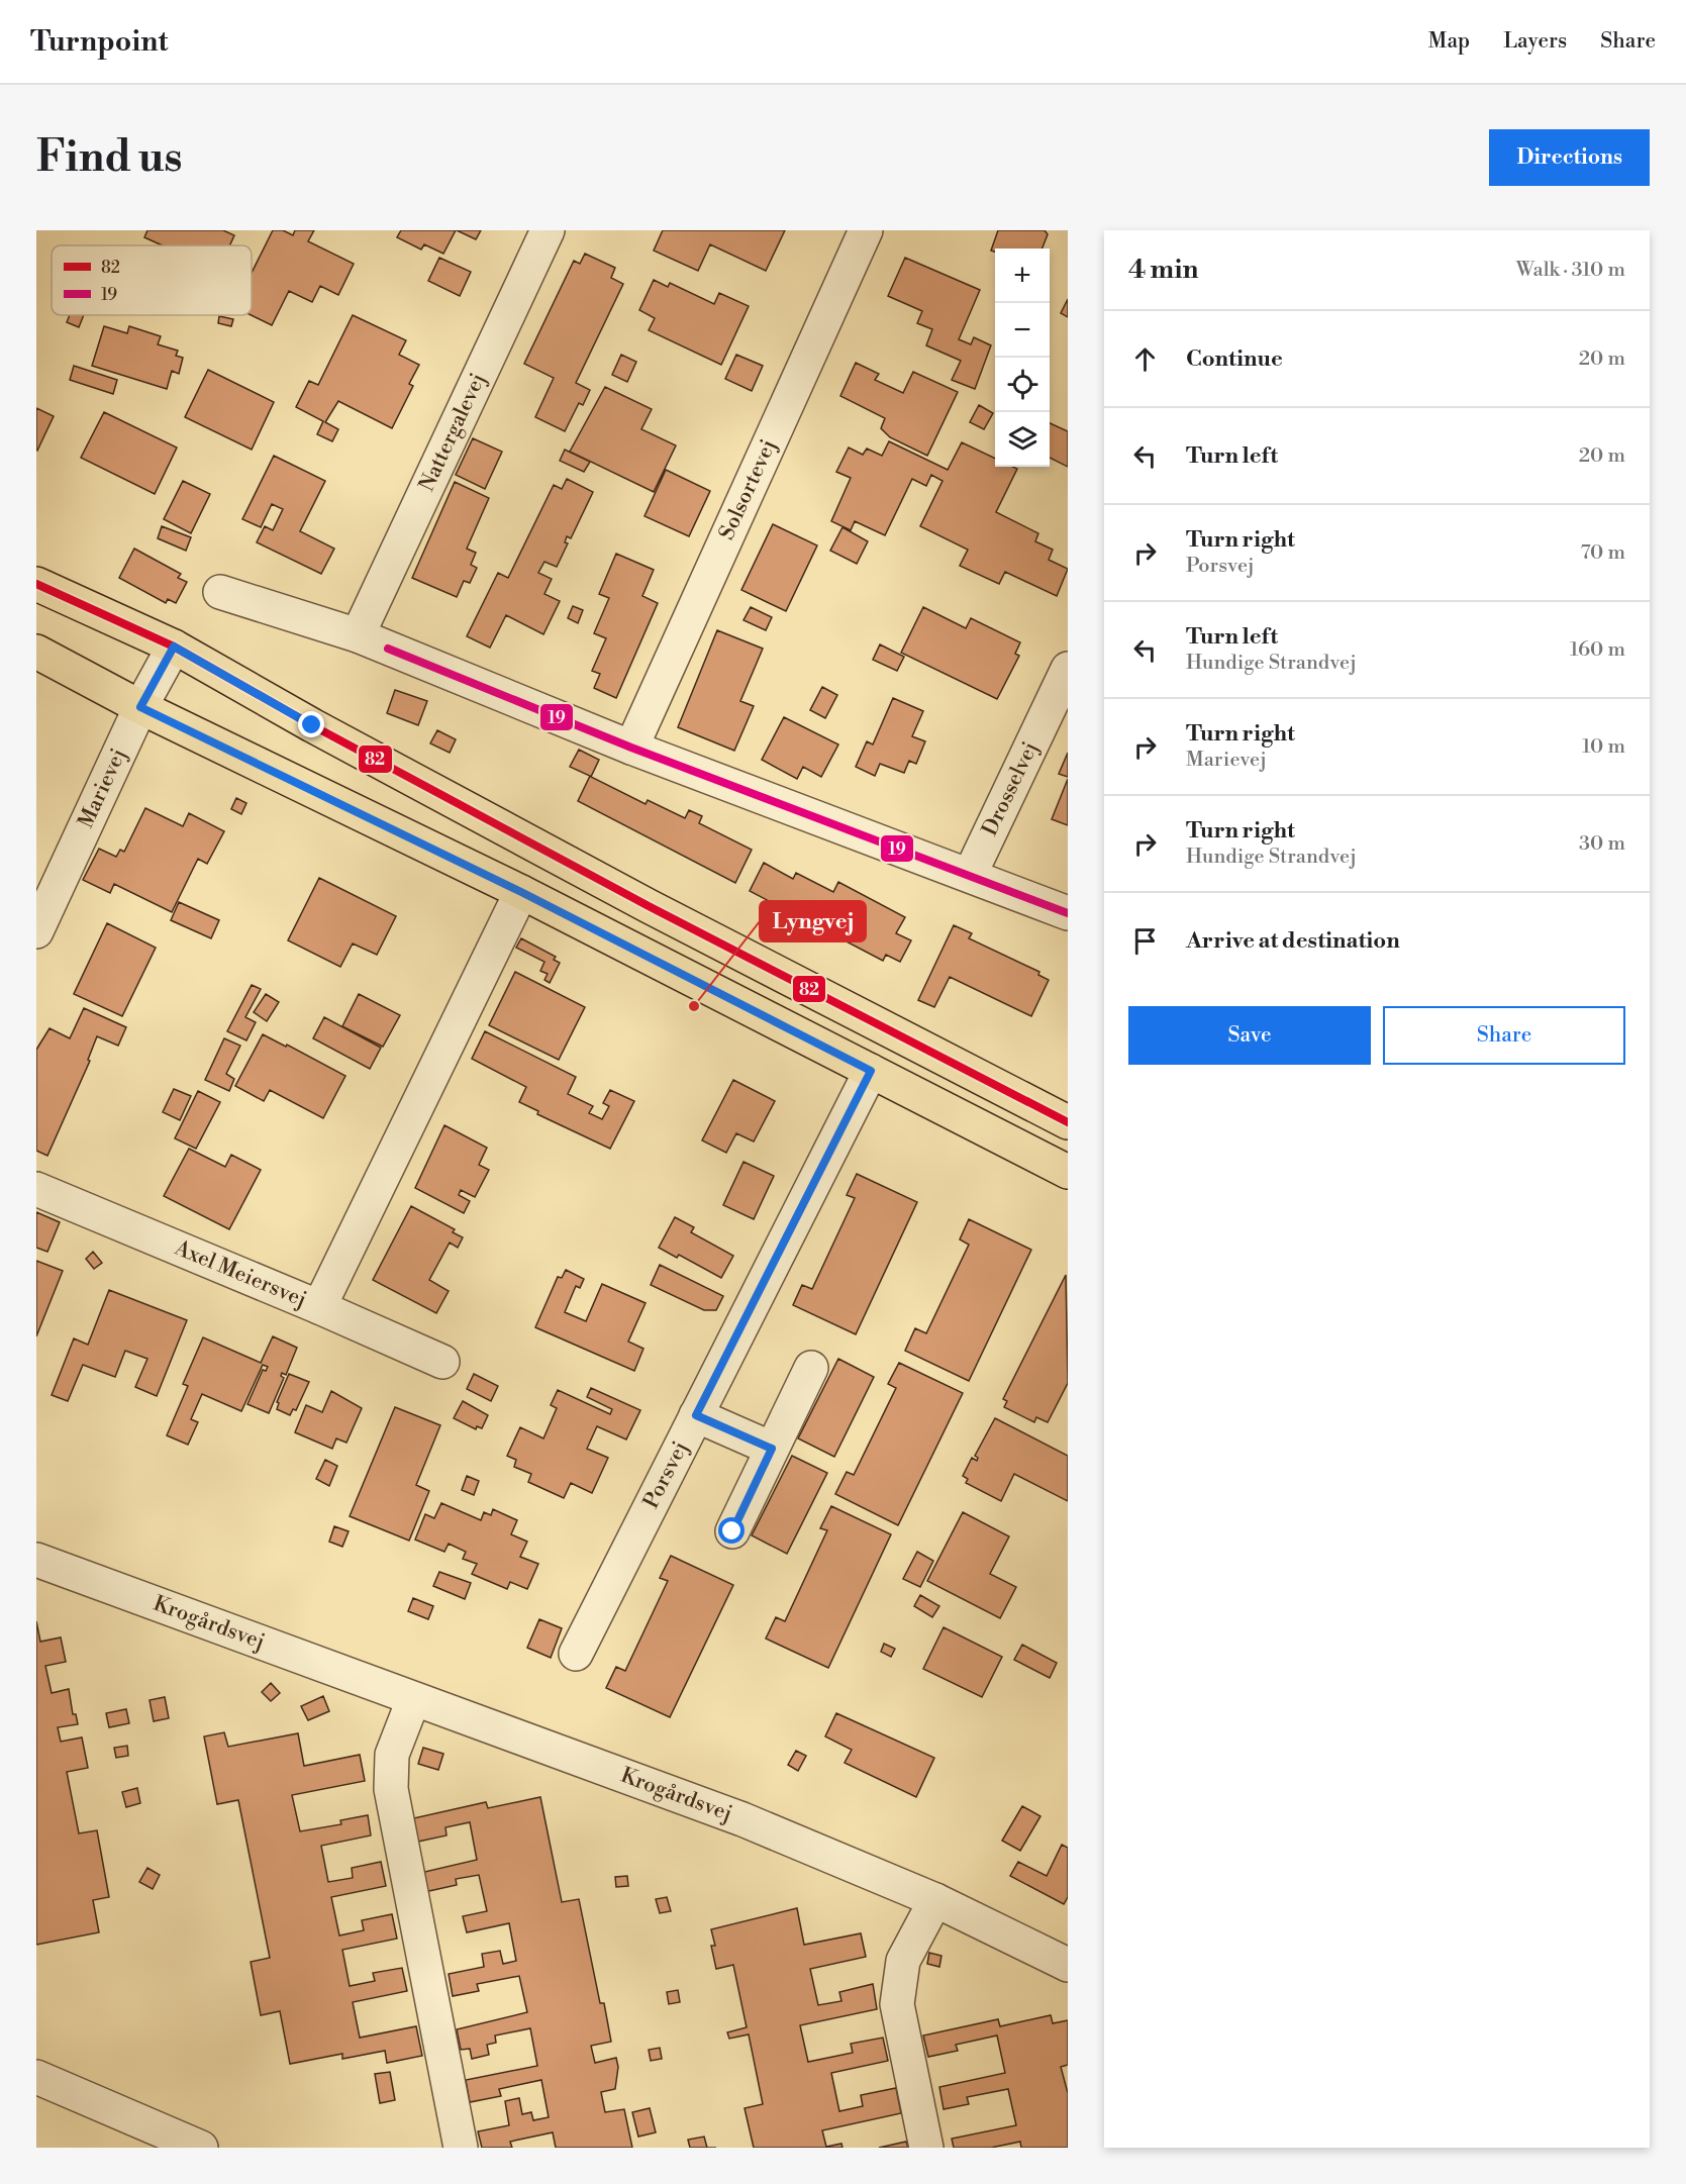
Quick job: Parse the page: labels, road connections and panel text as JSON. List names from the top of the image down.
{
  "streets": {
    "street": [
      "Nattergalevej",
      "Solsortevej",
      "Marievej",
      "Drosselvej",
      "Axel Meiersvej",
      "Porsvej",
      "Krogårdsvej"
    ]
  },
  "places": ["Lyngvej"],
  "lines": ["transit line 82", "transit line 19"],
  "legend": ["82", "19"],
  "page": {
    "header": "Turnpoint",
    "nav": ["Map", "Layers", "Share"],
    "buttons": [
      "Directions",
      ["Save", "Share"]
    ],
    "title": "Find us",
    "heading": ["4 min", "Walk · 310 m"],
    "map_buttons": ["+", "−"],
    "list": [
      ["Continue", "20 m"],
      ["Turn left", "20 m"],
      ["Turn right", "Porsvej", "70 m"],
      ["Turn left", "Hundige Strandvej", "160 m"],
      ["Turn right", "Marievej", "10 m"],
      ["Turn right", "Hundige Strandvej", "30 m"],
      "Arrive at destination"
    ]
  }
}
